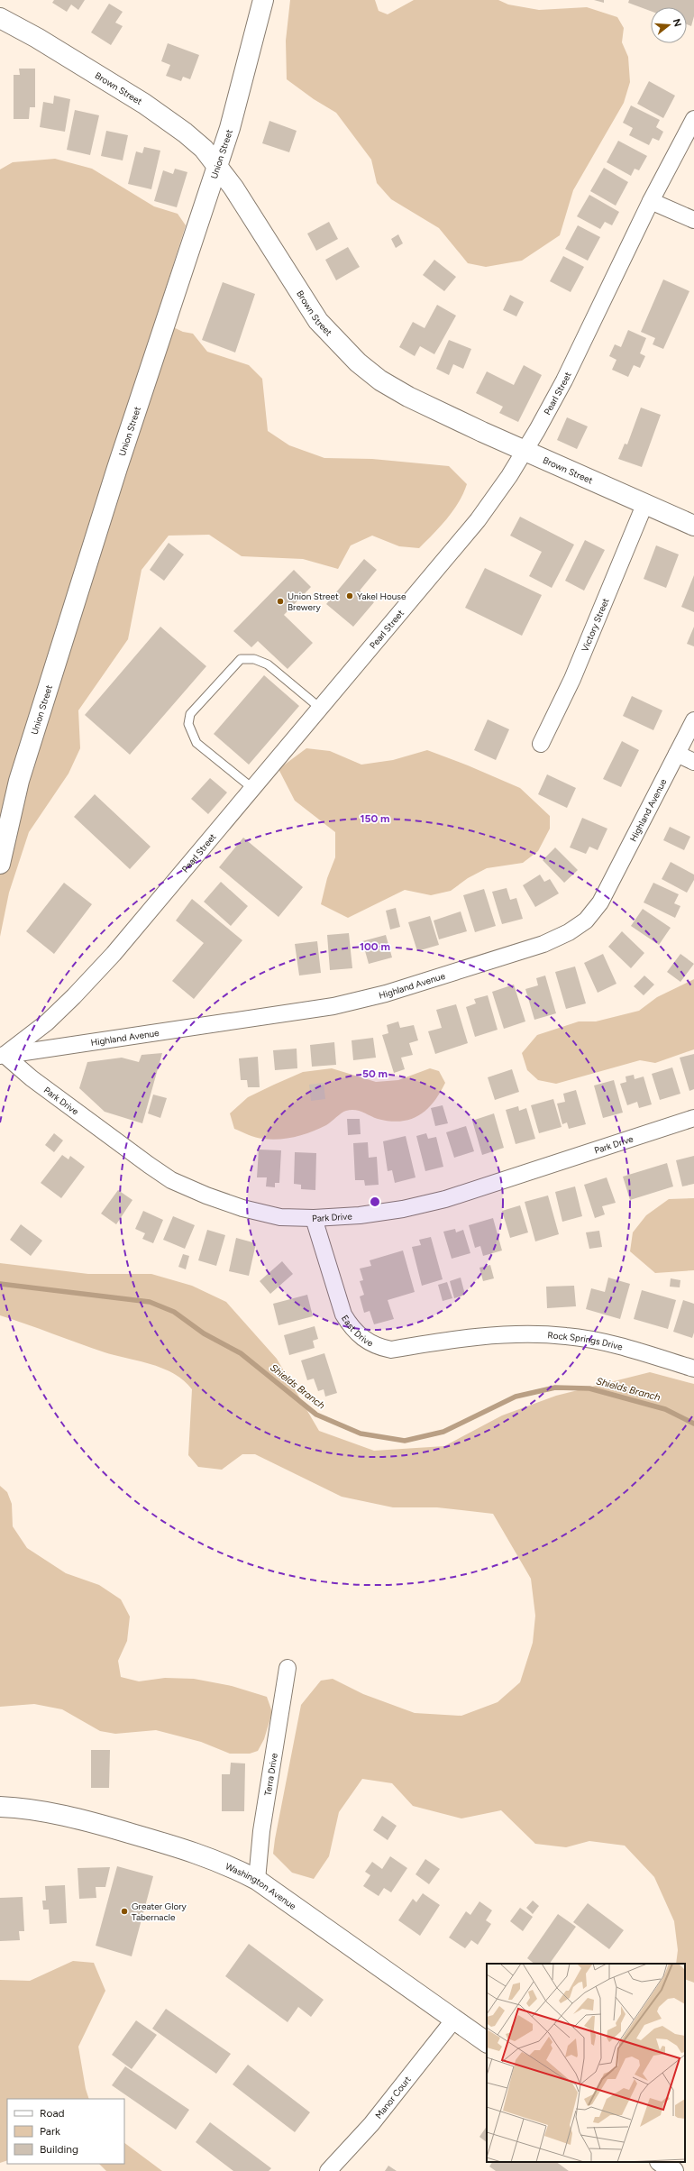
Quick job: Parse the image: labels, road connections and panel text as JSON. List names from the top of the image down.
{
  "streets": {
    "street": [
      "Brown Street",
      "Union Street",
      "Pearl Street",
      "Victory Street",
      "Highland Avenue",
      "Park Drive",
      "East Drive",
      "Rock Springs Drive",
      "Terra Drive",
      "Washington Avenue",
      "Manor Court"
    ]
  },
  "crossings": [
    ["Brown Street", "Union Street"],
    ["Brown Street", "Pearl Street"],
    ["Brown Street", "Victory Street"],
    ["Pearl Street", "Highland Avenue"],
    ["Pearl Street", "Park Drive"],
    ["Highland Avenue", "Park Drive"],
    ["Park Drive", "East Drive"],
    ["East Drive", "Rock Springs Drive"],
    ["Terra Drive", "Washington Avenue"],
    ["Washington Avenue", "Manor Court"]
  ],
  "water": ["Shields Branch"],
  "places": ["Yakel House", "Union Street Brewery", "Greater Glory Tabernacle"],
  "legend": ["Road", "Park", "Building"],
  "north": "right",
  "rings": ["150 m", "100 m", "50 m"]
}
